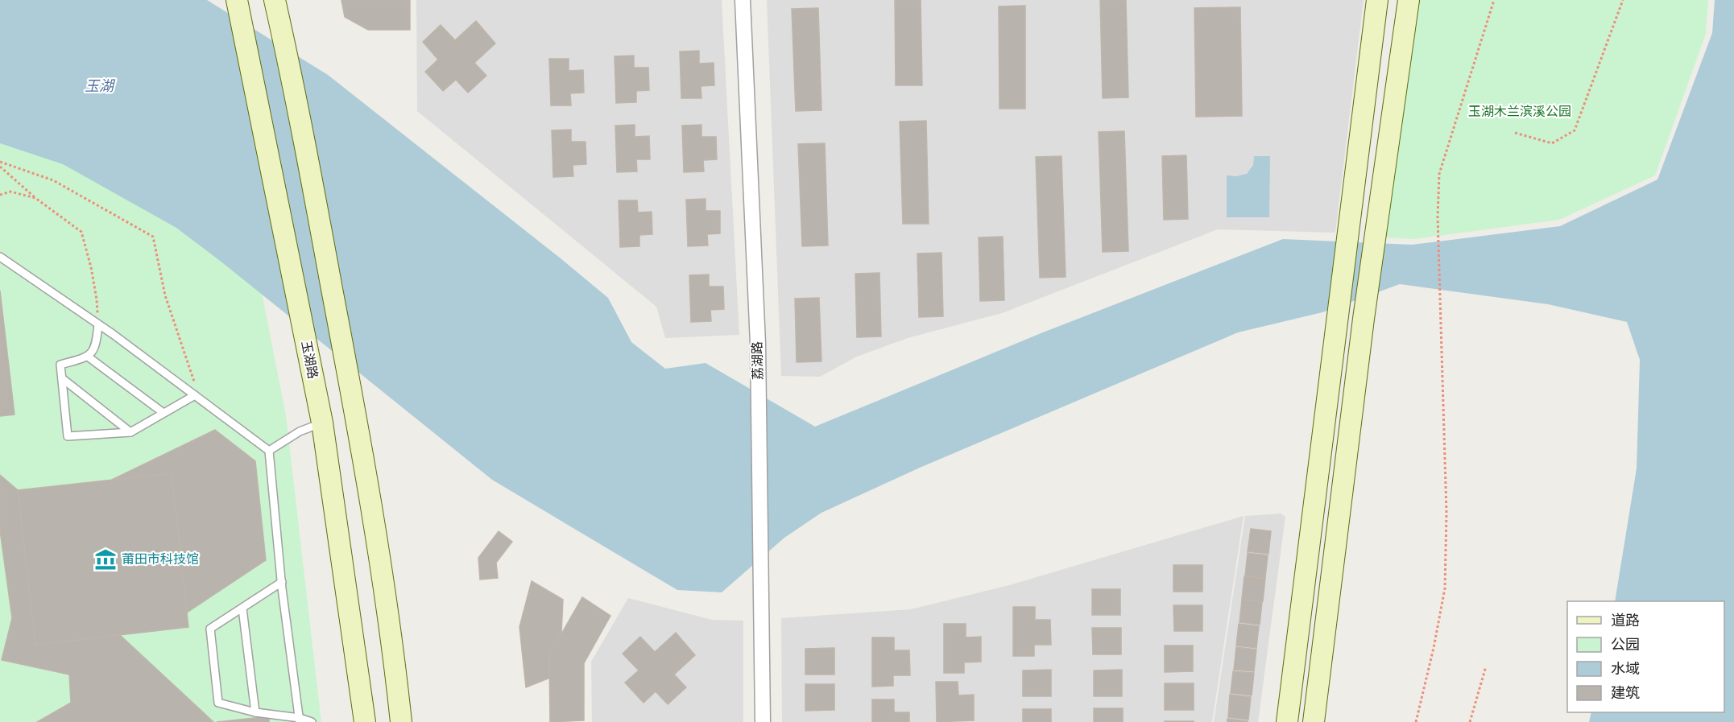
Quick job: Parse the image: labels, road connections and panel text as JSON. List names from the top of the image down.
{
  "streets": {
    "main road": ["玉湖路"],
    "street": ["荔湖路"]
  },
  "water": ["玉湖"],
  "parks": ["玉湖木兰滨溪公园"],
  "places": {
    "museum": ["莆田市科技馆"]
  },
  "legend": [
    "道路",
    "公园",
    "水域",
    "建筑"
  ]
}
